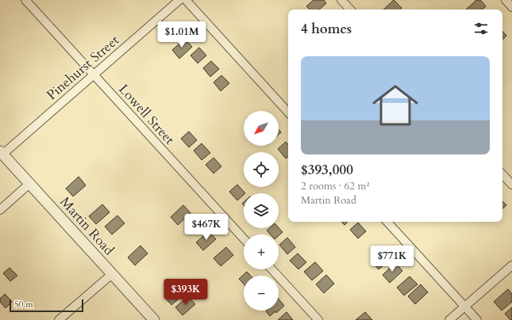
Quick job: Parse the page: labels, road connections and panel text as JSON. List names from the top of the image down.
{
  "streets": {
    "street": ["Pinehurst Street", "Lowell Street", "Martin Road"]
  },
  "crossings": [
    ["Pinehurst Street", "Lowell Street"],
    ["Pinehurst Street", "Martin Road"]
  ],
  "scale_bar": "50 m",
  "north": "bottom left",
  "page": {
    "heading": "4 homes",
    "price": [
      "$1.01M",
      "$467K",
      "$771K",
      "$393K"
    ],
    "list": [
      {
        "name": "$393,000",
        "note": "2 rooms · 62 m² · Martin Road"
      }
    ],
    "map_buttons": ["+", "−"],
    "scale": "50 m"
  }
}
